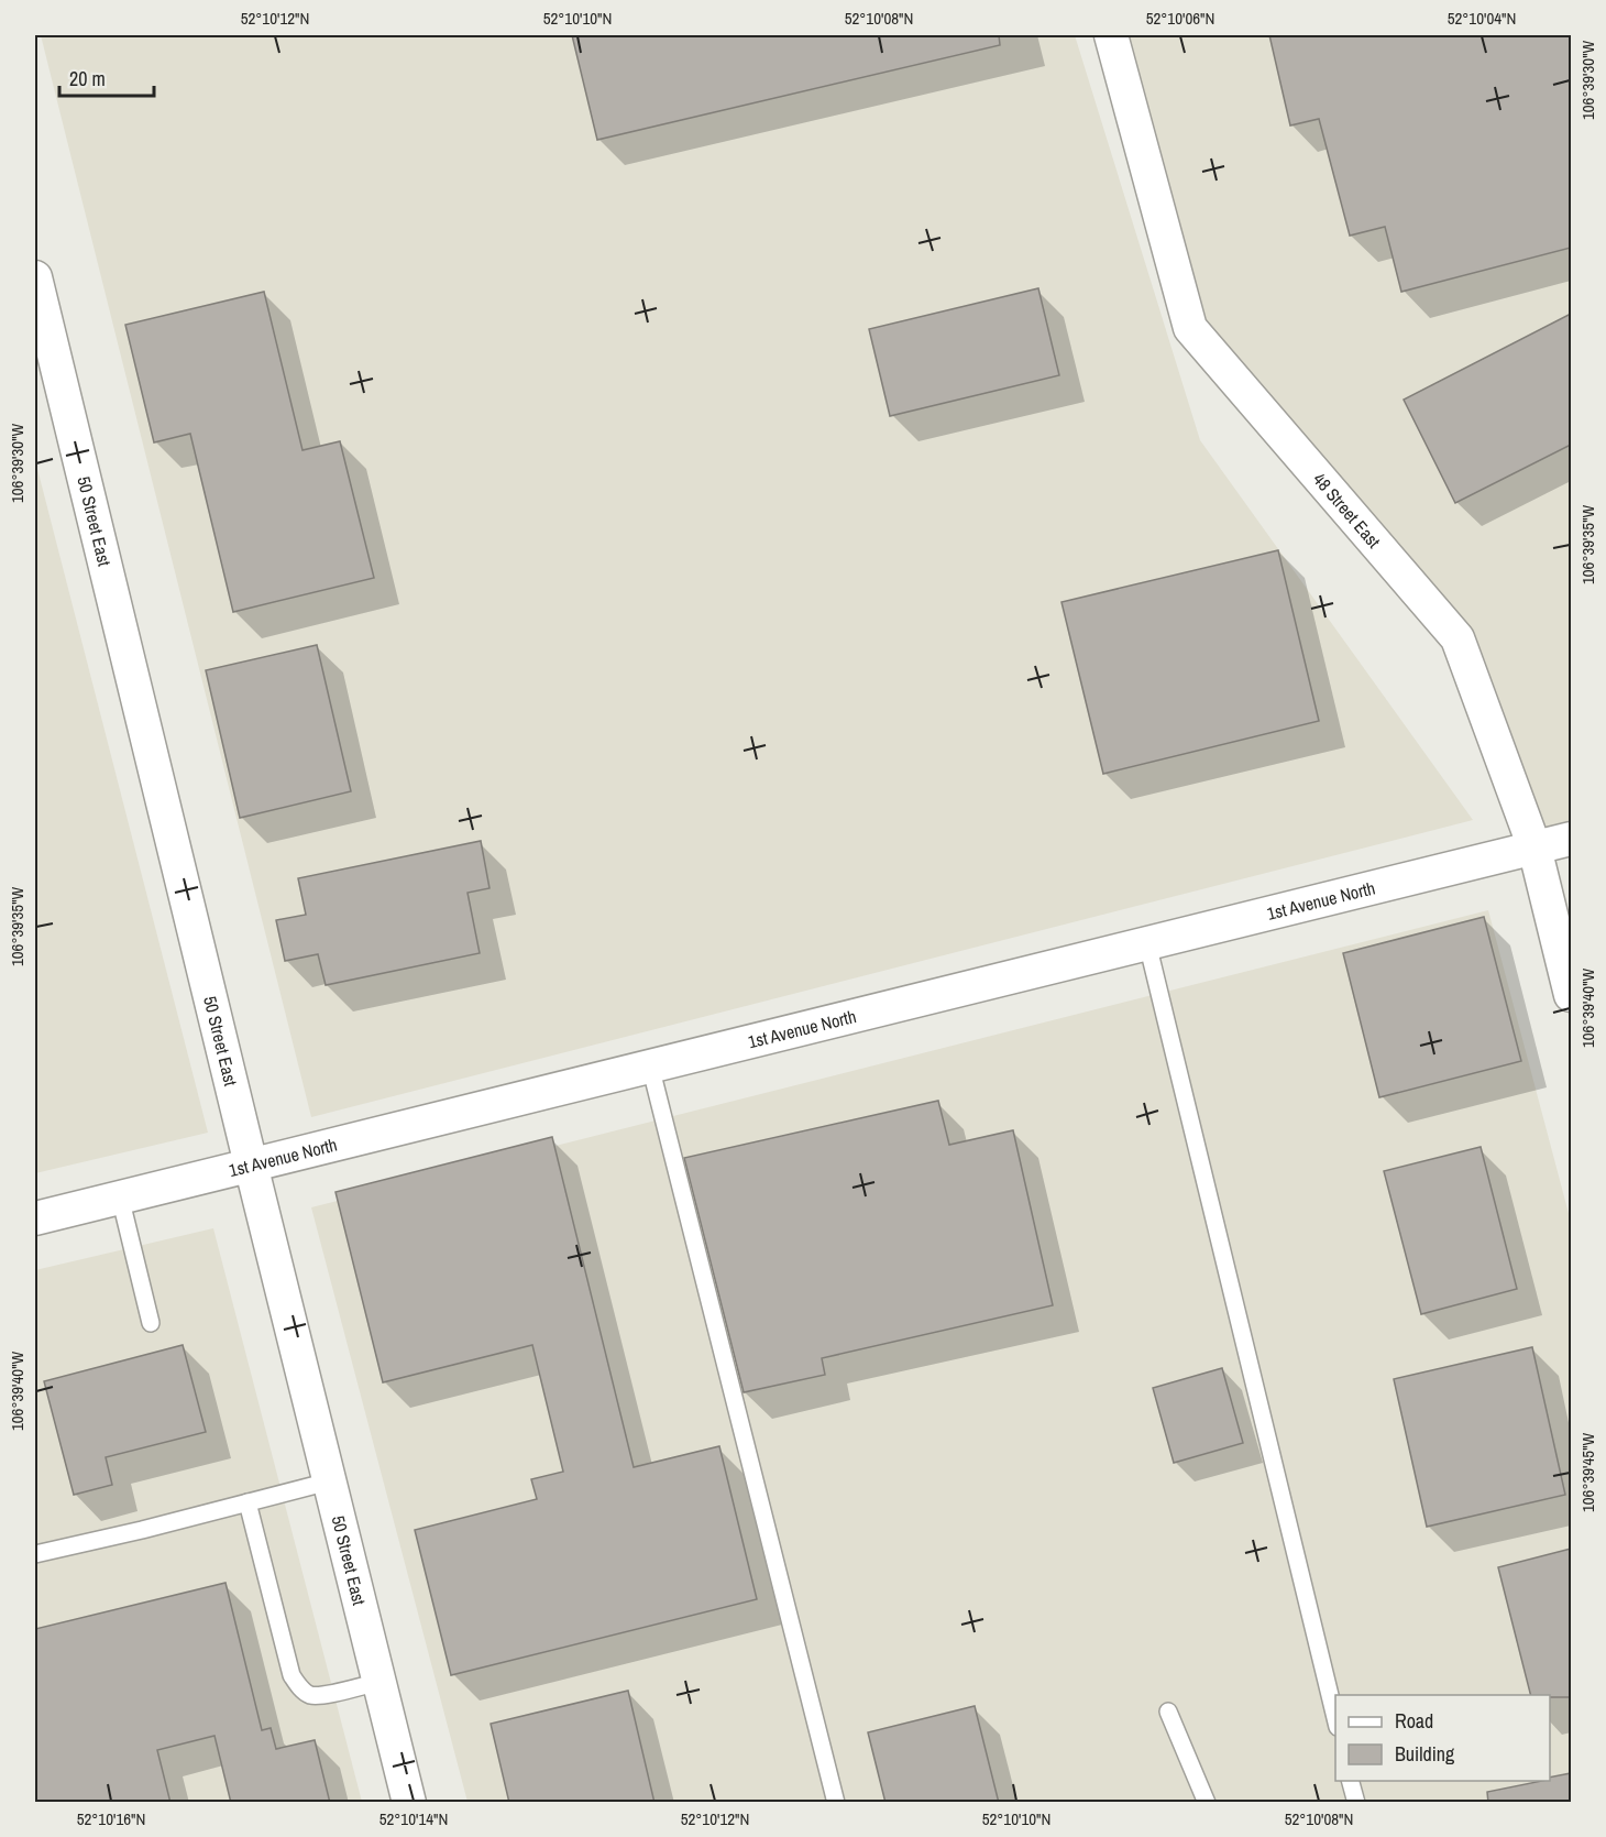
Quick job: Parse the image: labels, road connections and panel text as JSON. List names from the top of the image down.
{
  "streets": {
    "street": ["48 Street East", "50 Street East", "1st Avenue North"]
  },
  "crossings": [
    ["48 Street East", "1st Avenue North"],
    ["50 Street East", "1st Avenue North"]
  ],
  "legend": ["Road", "Building"],
  "scale_bar": "20 m",
  "coordinates": [
    "52°10'12\"N",
    "52°10'10\"N",
    "52°10'08\"N",
    "52°10'06\"N",
    "52°10'04\"N",
    "106°39'30\"W",
    "106°39'35\"W",
    "106°39'40\"W",
    "106°39'45\"W",
    "52°10'16\"N",
    "52°10'14\"N"
  ]
}
